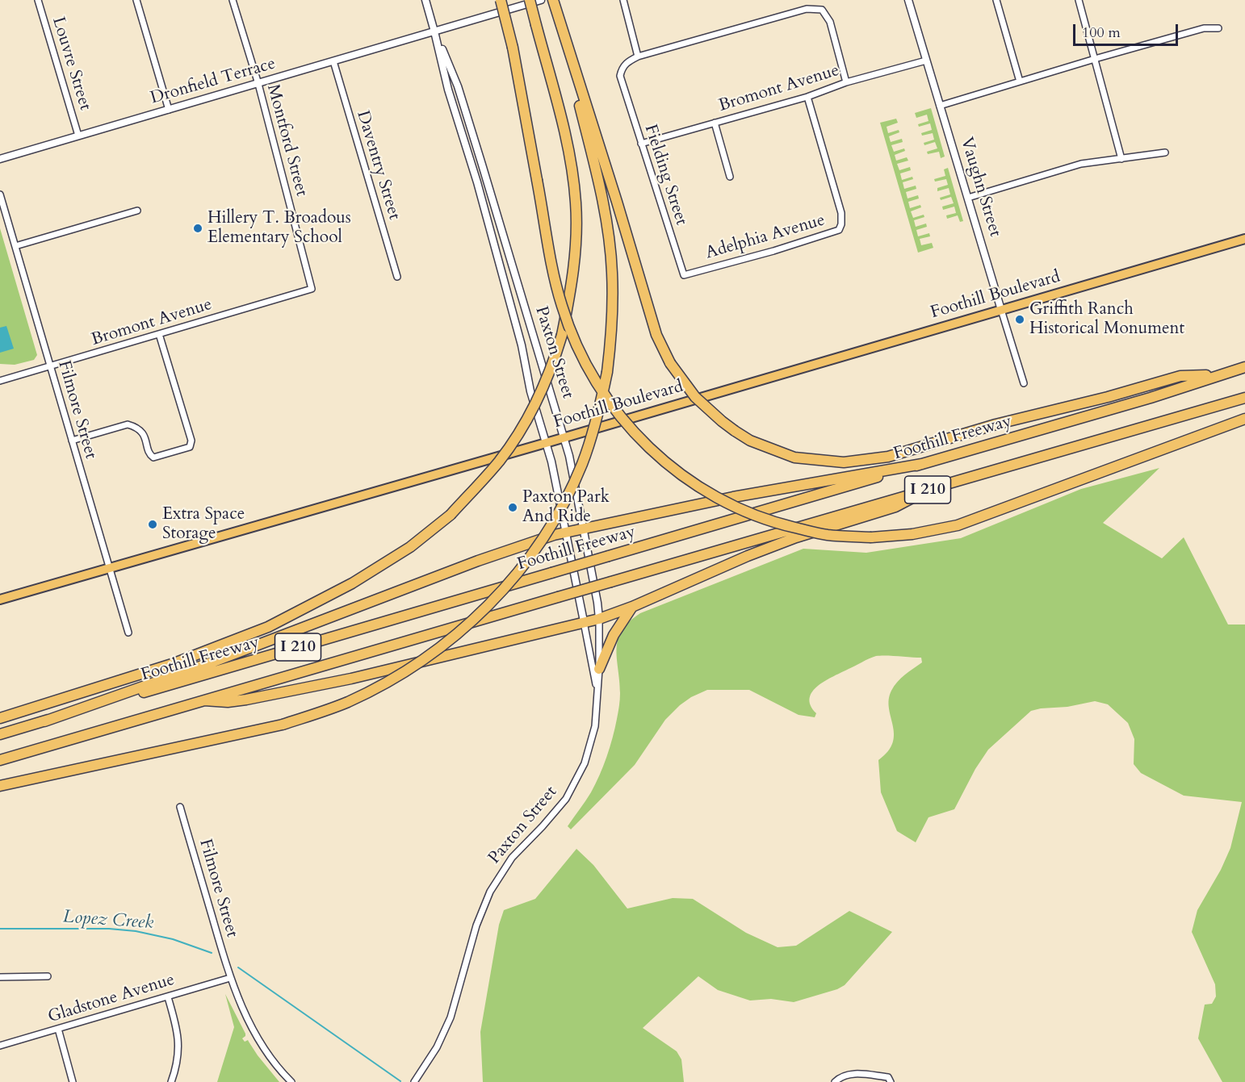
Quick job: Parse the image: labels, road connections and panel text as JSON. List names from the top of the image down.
{
  "streets": {
    "highway": ["Foothill Freeway", "I 210"],
    "main road": ["Foothill Boulevard"],
    "street": [
      "Louvre Street",
      "Dronfield Terrace",
      "Bromont Avenue",
      "Montford Street",
      "Daventry Street",
      "Fielding Street",
      "Vaughn Street",
      "Adelphia Avenue",
      "Paxton Street",
      "Filmore Street",
      "Gladstone Avenue"
    ]
  },
  "crossings": [
    ["Louvre Street", "Dronfield Terrace"],
    ["Dronfield Terrace", "Montford Street"],
    ["Dronfield Terrace", "Daventry Street"],
    ["Dronfield Terrace", "Paxton Street"],
    ["Bromont Avenue", "Montford Street"],
    ["Bromont Avenue", "Fielding Street"],
    ["Bromont Avenue", "Vaughn Street"],
    ["Bromont Avenue", "Adelphia Avenue"],
    ["Bromont Avenue", "Filmore Street"],
    ["Fielding Street", "Adelphia Avenue"],
    ["Vaughn Street", "Foothill Boulevard"],
    ["Foothill Boulevard", "Paxton Street"],
    ["Foothill Boulevard", "Filmore Street"],
    ["Filmore Street", "Gladstone Avenue"]
  ],
  "water": ["Lopez Creek"],
  "places": [
    "Hillery T. Broadous Elementary School",
    "Griffith Ranch Historical Monument",
    "Paxton Park And Ride",
    "Extra Space Storage"
  ],
  "scale_bar": "100 m"
}
